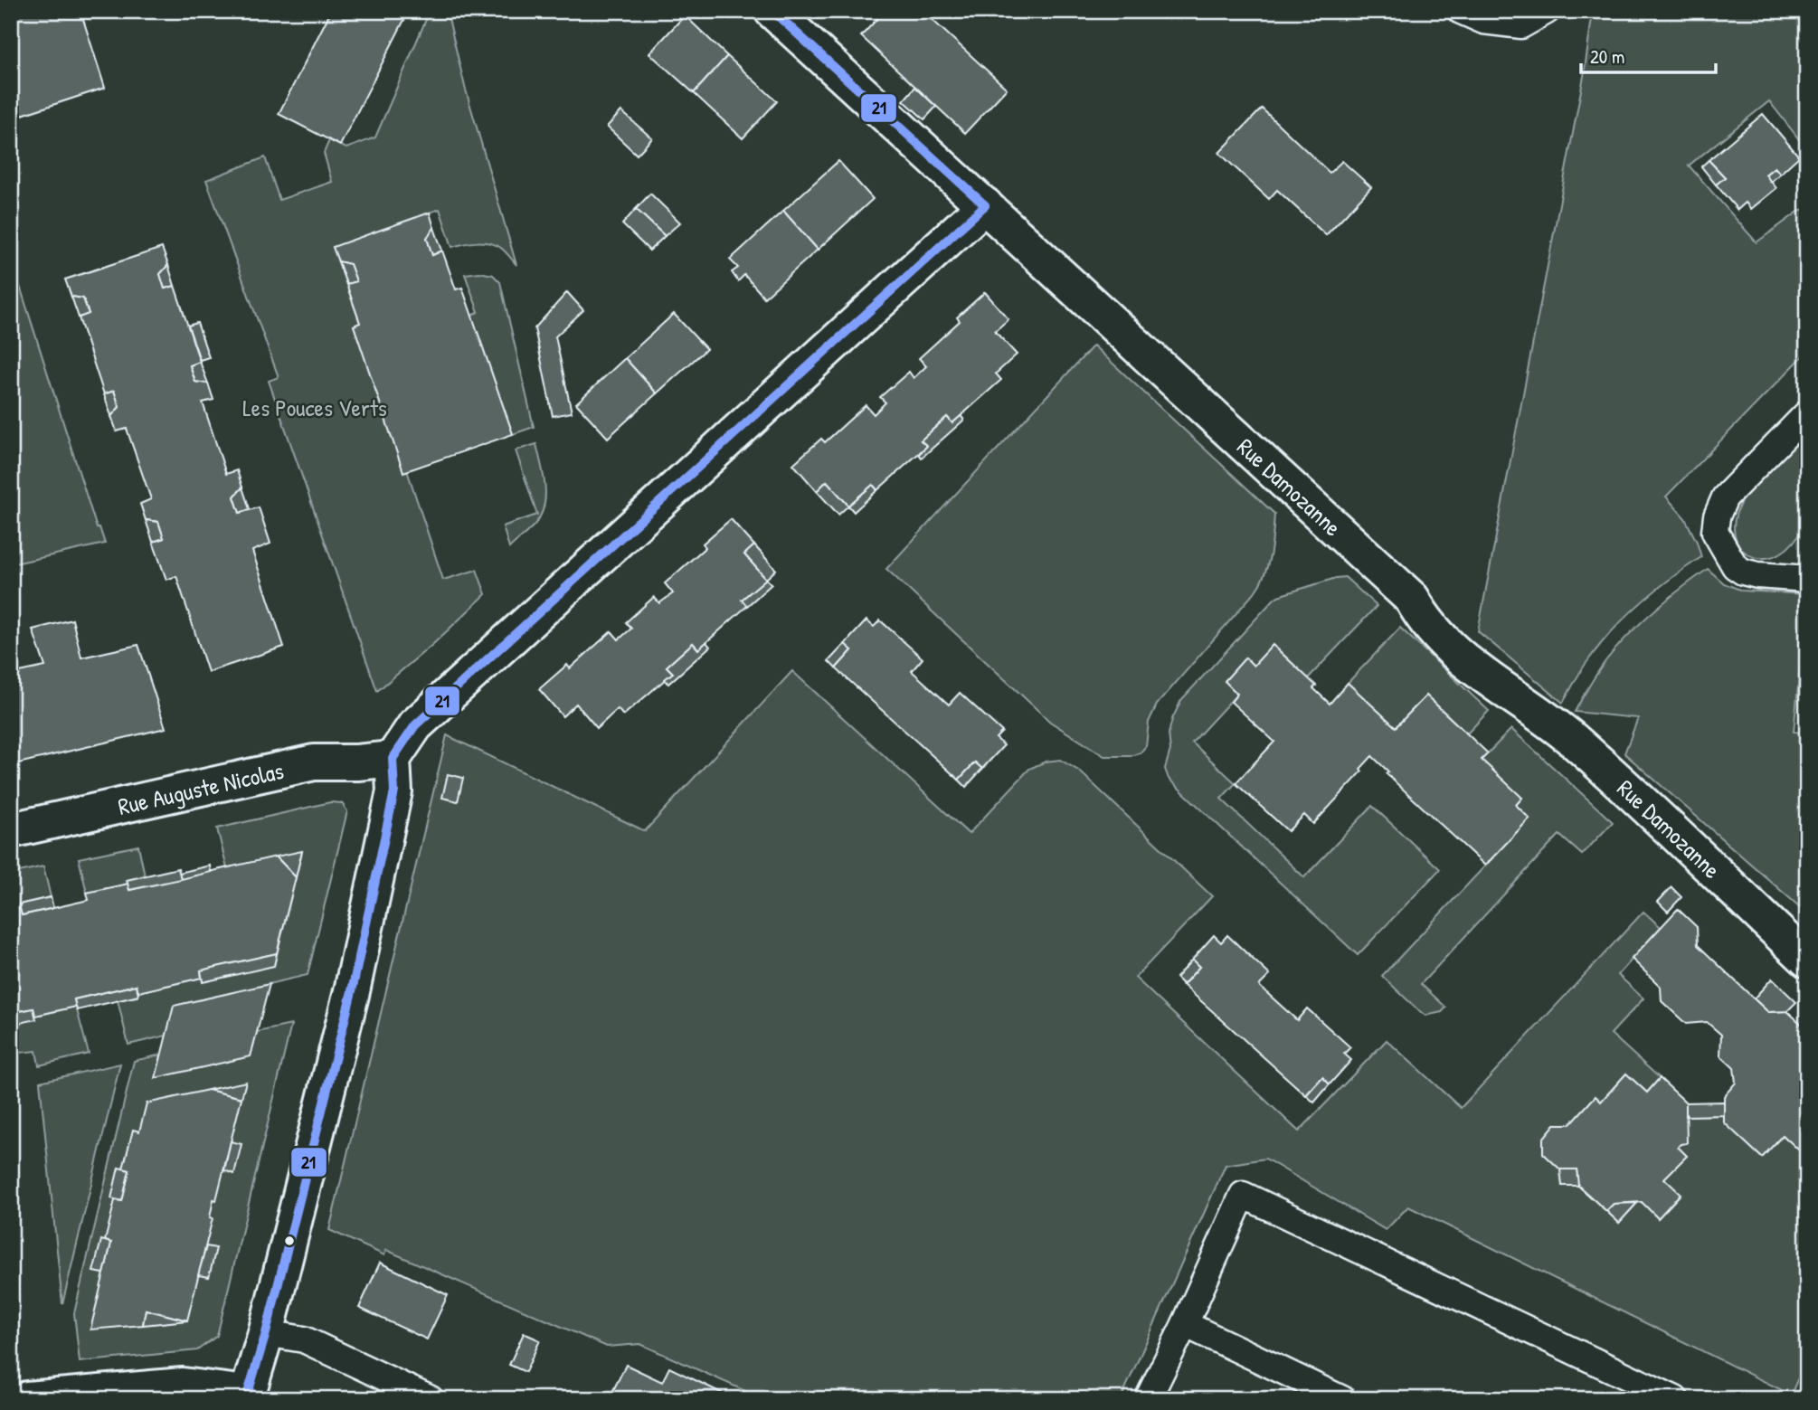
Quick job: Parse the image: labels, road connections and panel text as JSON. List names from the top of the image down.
{
  "streets": {
    "street": ["Rue Damozanne", "Rue Auguste Nicolas"]
  },
  "parks": ["Les Pouces Verts"],
  "lines": ["transit line 21"],
  "scale_bar": "20 m"
}
